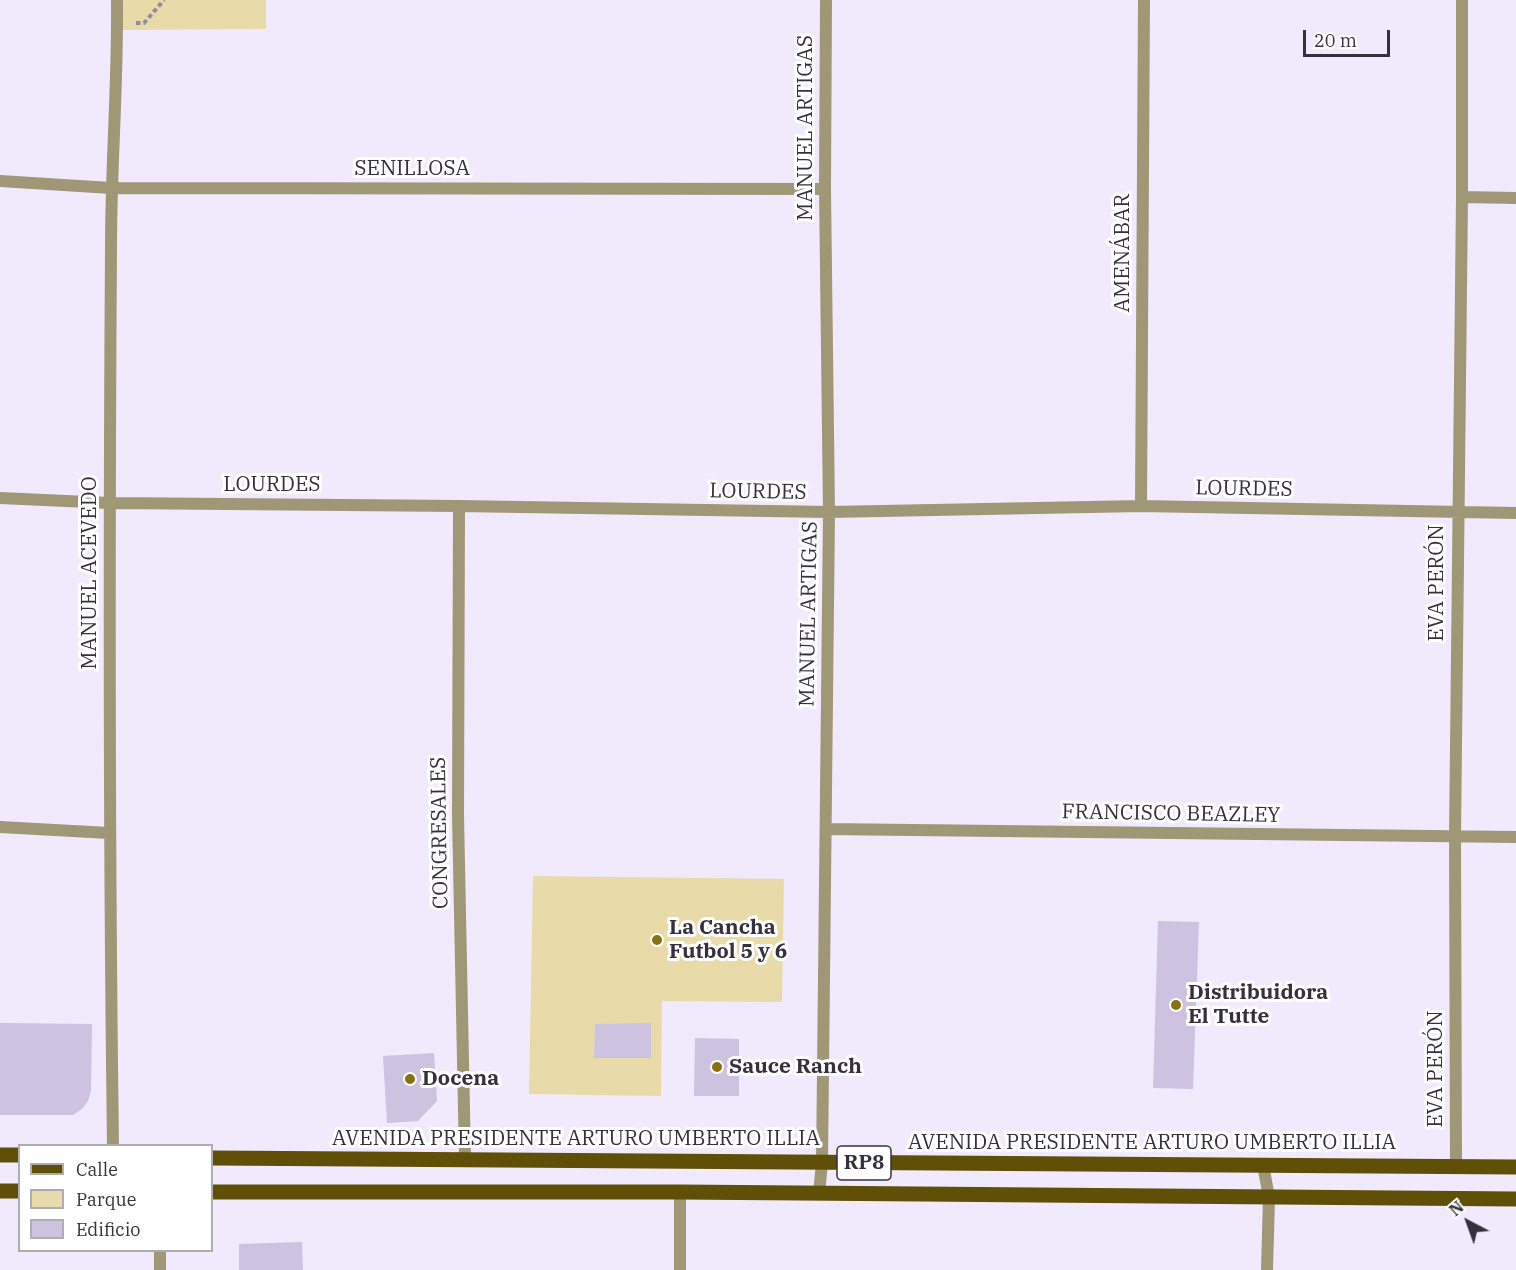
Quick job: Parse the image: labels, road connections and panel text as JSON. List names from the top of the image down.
{
  "streets": {
    "main road": ["AVENIDA PRESIDENTE ARTURO UMBERTO ILLIA", "RP8"],
    "street": [
      "MANUEL ARTIGAS",
      "SENILLOSA",
      "AMENÁBAR",
      "LOURDES",
      "MANUEL ACEVEDO",
      "EVA PERÓN",
      "FRANCISCO BEAZLEY",
      "CONGRESALES"
    ]
  },
  "crossings": [
    ["MANUEL ARTIGAS", "SENILLOSA"],
    ["MANUEL ARTIGAS", "LOURDES"],
    ["MANUEL ARTIGAS", "FRANCISCO BEAZLEY"],
    ["MANUEL ARTIGAS", "AVENIDA PRESIDENTE ARTURO UMBERTO ILLIA"],
    ["MANUEL ARTIGAS", "RP8"],
    ["SENILLOSA", "MANUEL ACEVEDO"],
    ["AMENÁBAR", "LOURDES"],
    ["LOURDES", "MANUEL ACEVEDO"],
    ["LOURDES", "EVA PERÓN"],
    ["LOURDES", "CONGRESALES"],
    ["EVA PERÓN", "FRANCISCO BEAZLEY"],
    ["EVA PERÓN", "AVENIDA PRESIDENTE ARTURO UMBERTO ILLIA"],
    ["CONGRESALES", "AVENIDA PRESIDENTE ARTURO UMBERTO ILLIA"]
  ],
  "places": [
    "La Cancha Futbol 5 y 6",
    "Distribuidora El Tutte",
    "Sauce Ranch",
    "Docena"
  ],
  "legend": ["Calle", "Parque", "Edificio"],
  "scale_bar": "20 m",
  "north": "top left"
}
